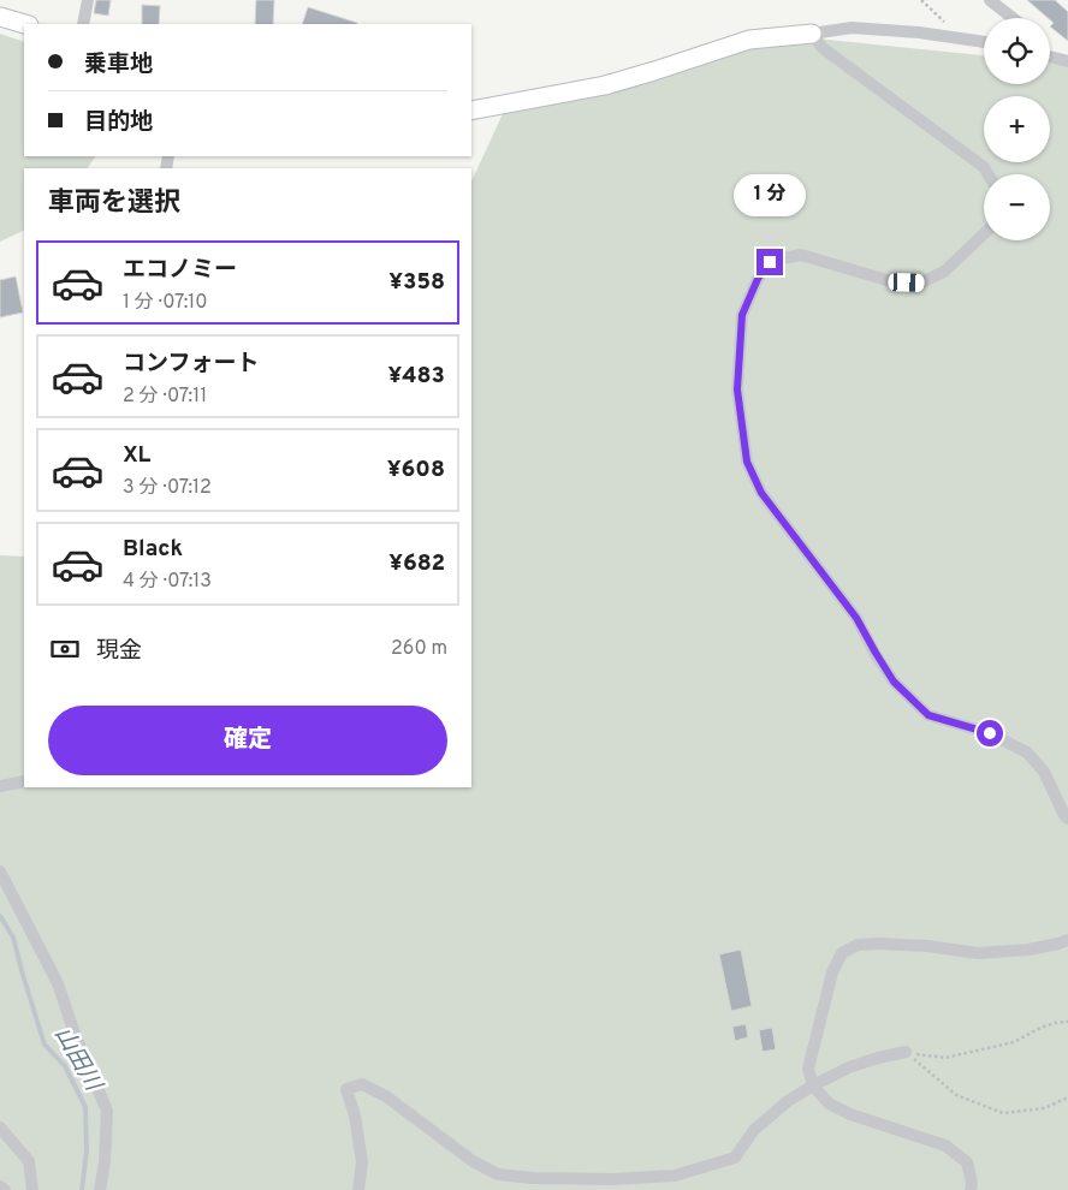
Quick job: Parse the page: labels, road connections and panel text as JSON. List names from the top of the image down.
{
  "water": ["山田川"],
  "page": {
    "map_buttons": ["+", "−"],
    "banner": ["乗車地", "目的地"],
    "heading": "車両を選択",
    "bubble": "1 分",
    "list": [
      {
        "name": "エコノミー",
        "note": "1 分 · 07:10",
        "value": "¥358"
      },
      {
        "name": "コンフォート",
        "note": "2 分 · 07:11",
        "value": "¥483"
      },
      {
        "name": "XL",
        "note": "3 分 · 07:12",
        "value": "¥608"
      },
      {
        "name": "Black",
        "note": "4 分 · 07:13",
        "value": "¥682"
      }
    ],
    "pay": ["現金", "260 m"],
    "buttons": "確定"
  }
}
